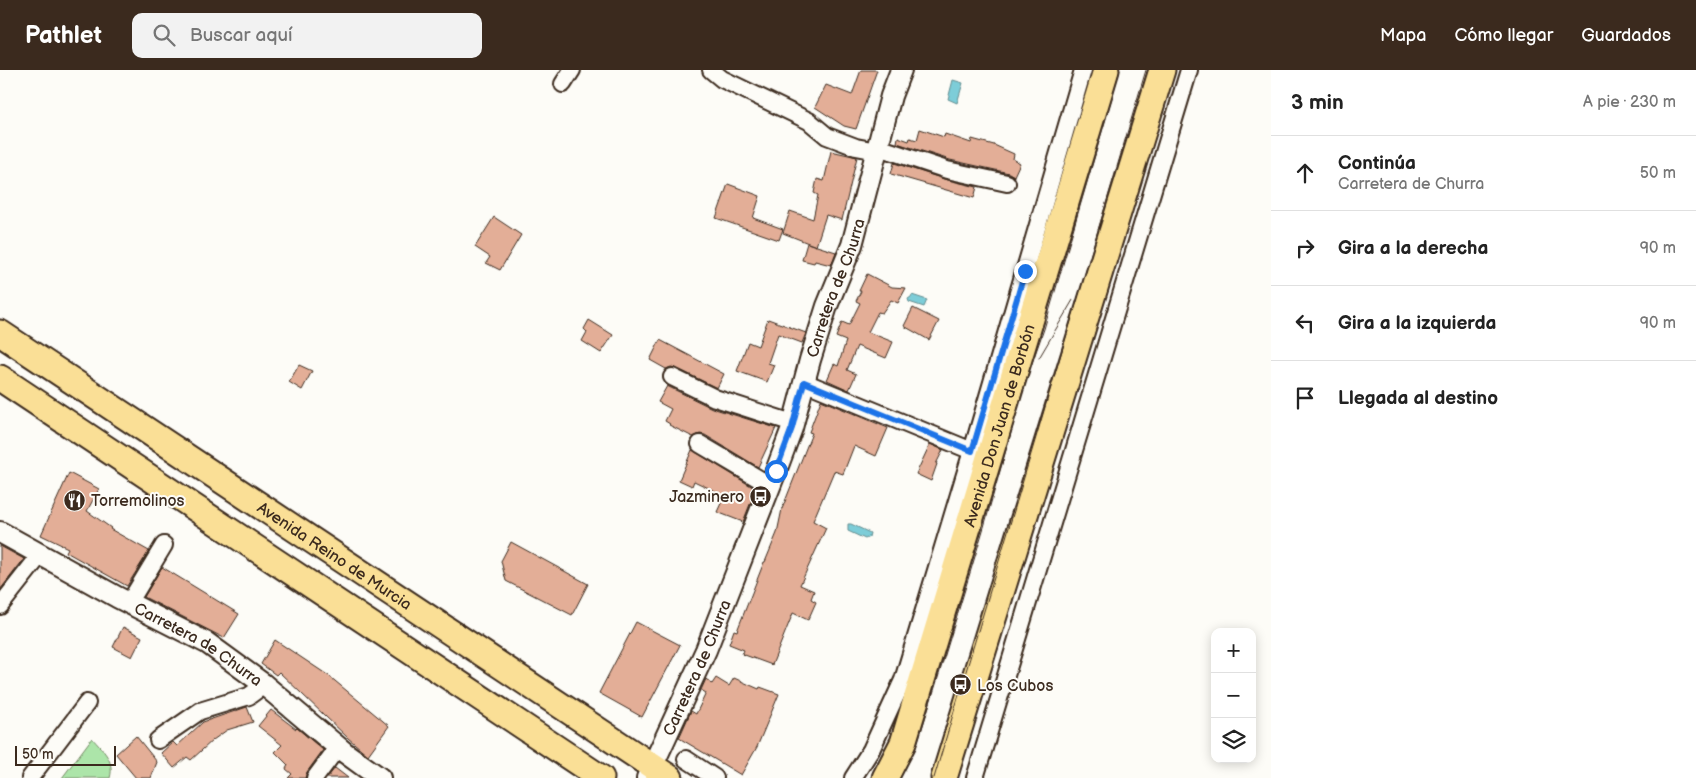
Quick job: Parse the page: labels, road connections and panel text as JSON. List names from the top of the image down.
{
  "streets": {
    "main road": ["Avenida Don Juan de Borbón", "Avenida Reino de Murcia"],
    "street": ["Carretera de Churra"]
  },
  "crossings": [
    ["Carretera de Churra", "Avenida Reino de Murcia"]
  ],
  "places": {
    "bus stop": ["Jazminero", "Los Cubos"],
    "restaurant": ["Torremolinos"]
  },
  "scale_bar": "50 m",
  "page": {
    "header": "Pathlet",
    "search": "Buscar aquí",
    "nav": ["Mapa", "Cómo llegar", "Guardados"],
    "heading": ["3 min", "A pie · 230 m"],
    "list": [
      ["Continúa", "Carretera de Churra", "50 m"],
      ["Gira a la derecha", "90 m"],
      ["Gira a la izquierda", "90 m"],
      "Llegada al destino"
    ],
    "map_buttons": ["+", "−"],
    "scale": "50 m"
  }
}
